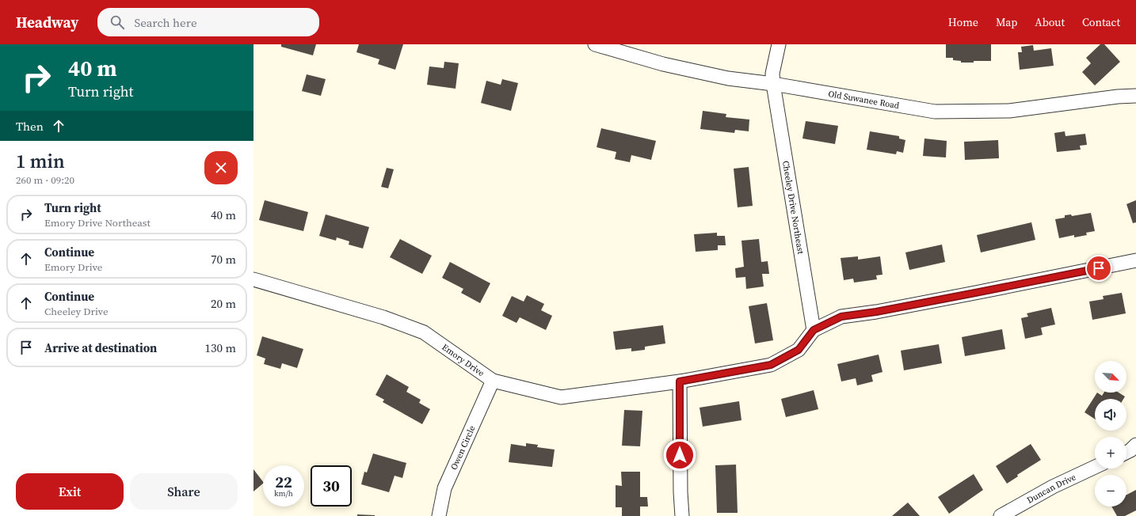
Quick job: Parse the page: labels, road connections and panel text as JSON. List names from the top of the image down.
{
  "streets": {
    "street": [
      "Old Suwanee Road",
      "Cheeley Drive Northeast",
      "Emory Drive",
      "Owen Circle",
      "Duncan Drive"
    ]
  },
  "crossings": [
    ["Old Suwanee Road", "Cheeley Drive Northeast"],
    ["Cheeley Drive Northeast", "Emory Drive"],
    ["Emory Drive", "Owen Circle"]
  ],
  "north": "bottom right",
  "page": {
    "header": "Headway",
    "search": "Search here",
    "nav": [
      "Home",
      "Map",
      "About",
      "Contact"
    ],
    "turn": ["40 m", "Turn right"],
    "then": "Then",
    "heading": ["1 min", "260 m · 09:20"],
    "list": [
      {
        "name": "Turn right",
        "note": "Emory Drive Northeast",
        "value": "40 m"
      },
      {
        "name": "Continue",
        "note": "Emory Drive",
        "value": "70 m"
      },
      {
        "name": "Continue",
        "note": "Cheeley Drive",
        "value": "20 m"
      },
      {
        "name": "Arrive at destination",
        "value": "130 m"
      }
    ],
    "map_buttons": ["+", "−"],
    "speed": "22 km/h",
    "limit": "30",
    "buttons": ["Exit", "Share"]
  }
}
